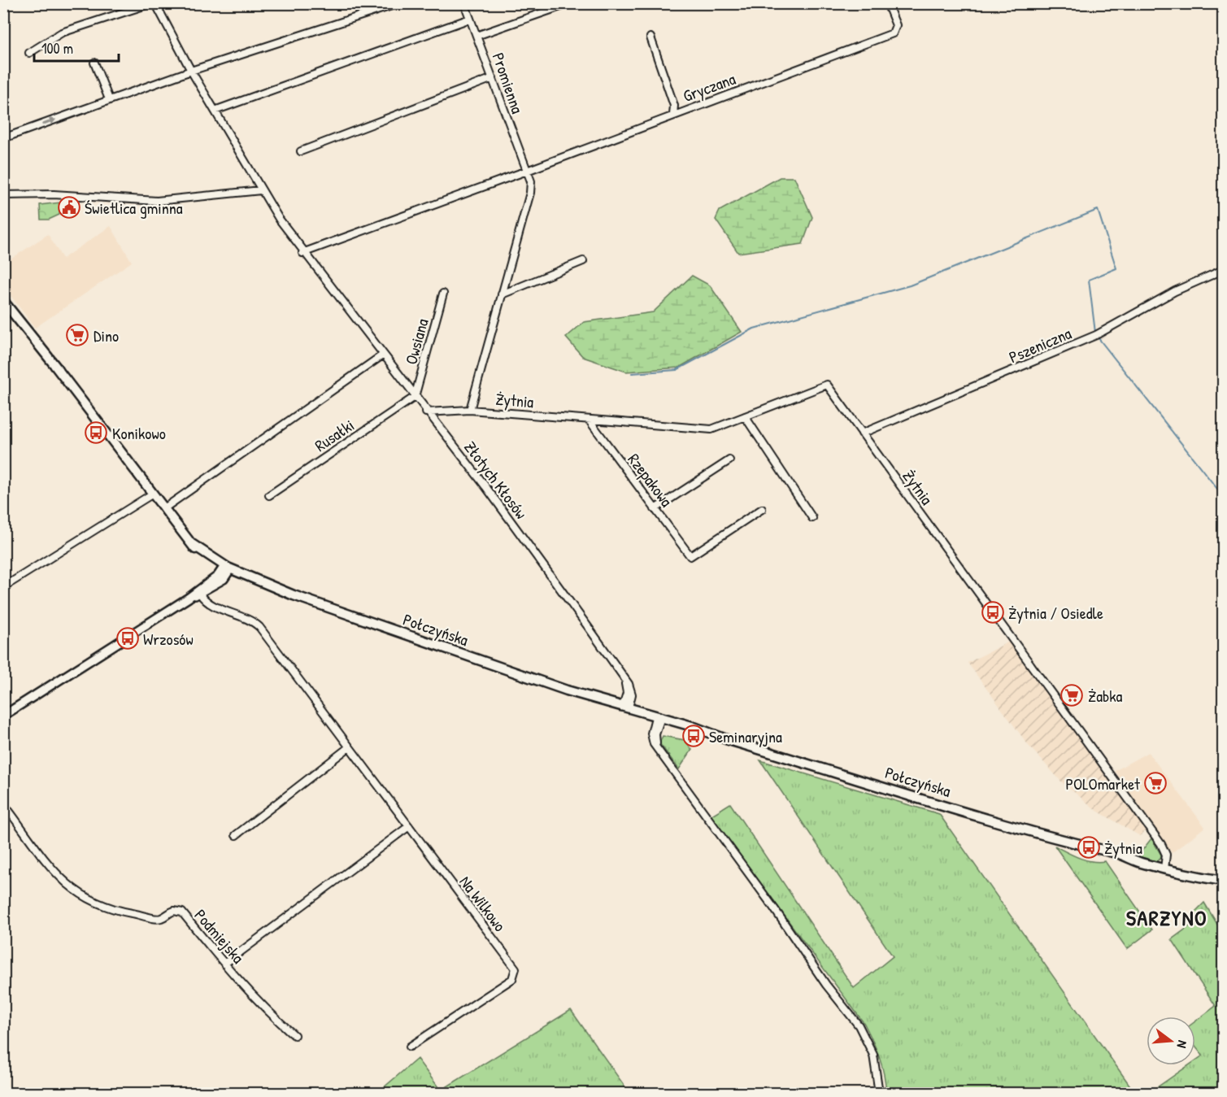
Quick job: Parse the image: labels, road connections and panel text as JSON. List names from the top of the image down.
{
  "streets": {
    "main road": ["Połczyńska"],
    "street": [
      "Promienna",
      "Gryczana",
      "Owsiana",
      "Pszeniczna",
      "Żytnia",
      "Rusałki",
      "Złotych Kłosów",
      "Rzepakowa",
      "Na Wilkowo",
      "Podmiejska"
    ]
  },
  "crossings": [
    ["Promienna", "Gryczana"],
    ["Gryczana", "Złotych Kłosów"],
    ["Owsiana", "Rusałki"],
    ["Owsiana", "Złotych Kłosów"],
    ["Pszeniczna", "Żytnia"],
    ["Żytnia", "Złotych Kłosów"],
    ["Żytnia", "Rzepakowa"],
    ["Żytnia", "Połczyńska"],
    ["Rusałki", "Złotych Kłosów"],
    ["Złotych Kłosów", "Połczyńska"]
  ],
  "districts": ["SARZYNO"],
  "places": {
    "public building": ["Świetlica gminna"],
    "supermarket": ["Dino", "Żabka", "POLOmarket"],
    "bus stop": [
      "Konikowo",
      "Żytnia / Osiedle",
      "Wrzosów",
      "Seminaryjna",
      "Żytnia"
    ]
  },
  "scale_bar": "100 m",
  "north": "right"
}
